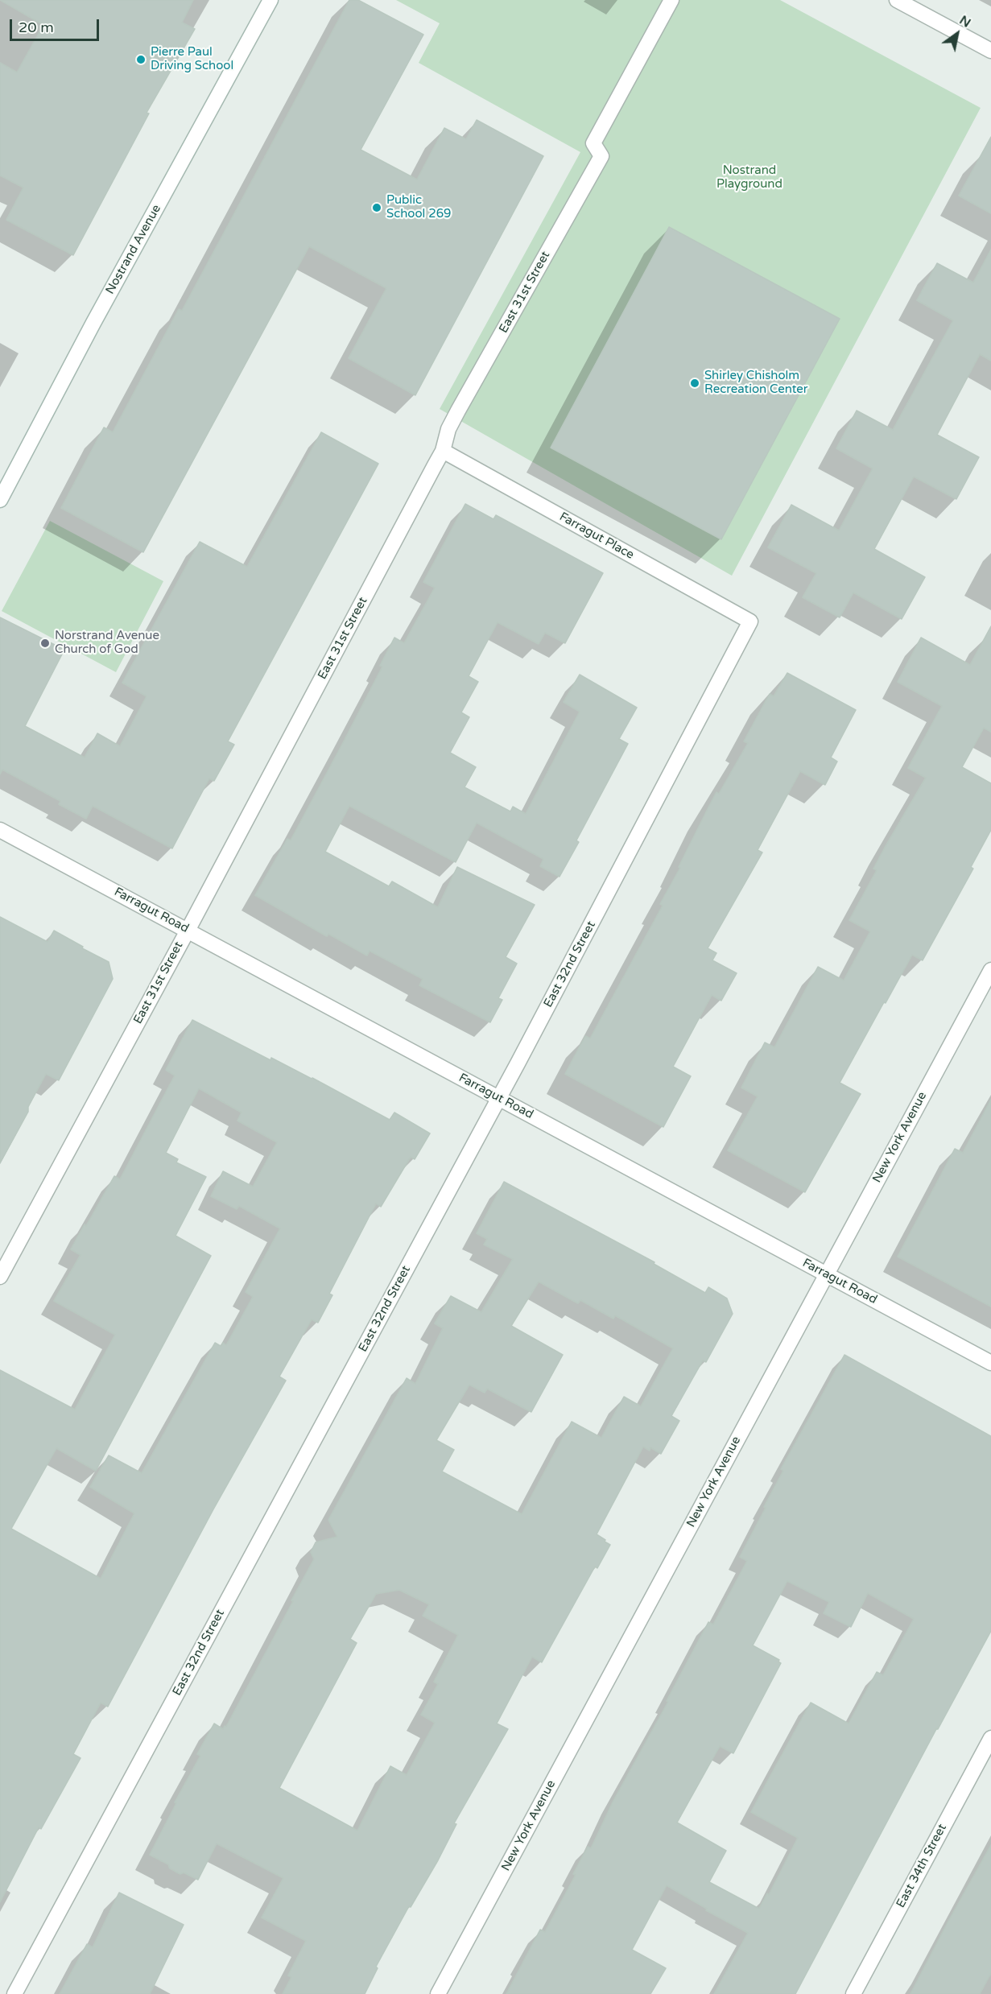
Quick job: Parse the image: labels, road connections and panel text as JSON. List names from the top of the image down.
{
  "streets": {
    "street": [
      "Nostrand Avenue",
      "East 31st Street",
      "Farragut Place",
      "Farragut Road",
      "East 32nd Street",
      "New York Avenue",
      "East 34th Street"
    ]
  },
  "crossings": [
    ["East 31st Street", "Farragut Place"],
    ["East 31st Street", "Farragut Road"],
    ["Farragut Place", "East 32nd Street"],
    ["Farragut Road", "East 32nd Street"],
    ["Farragut Road", "New York Avenue"]
  ],
  "parks": ["Nostrand Playground"],
  "places": [
    "Pierre Paul Driving School",
    "Public School 269",
    "Shirley Chisholm Recreation Center",
    "Norstrand Avenue Church of God"
  ],
  "scale_bar": "20 m",
  "north": "top right"
}
